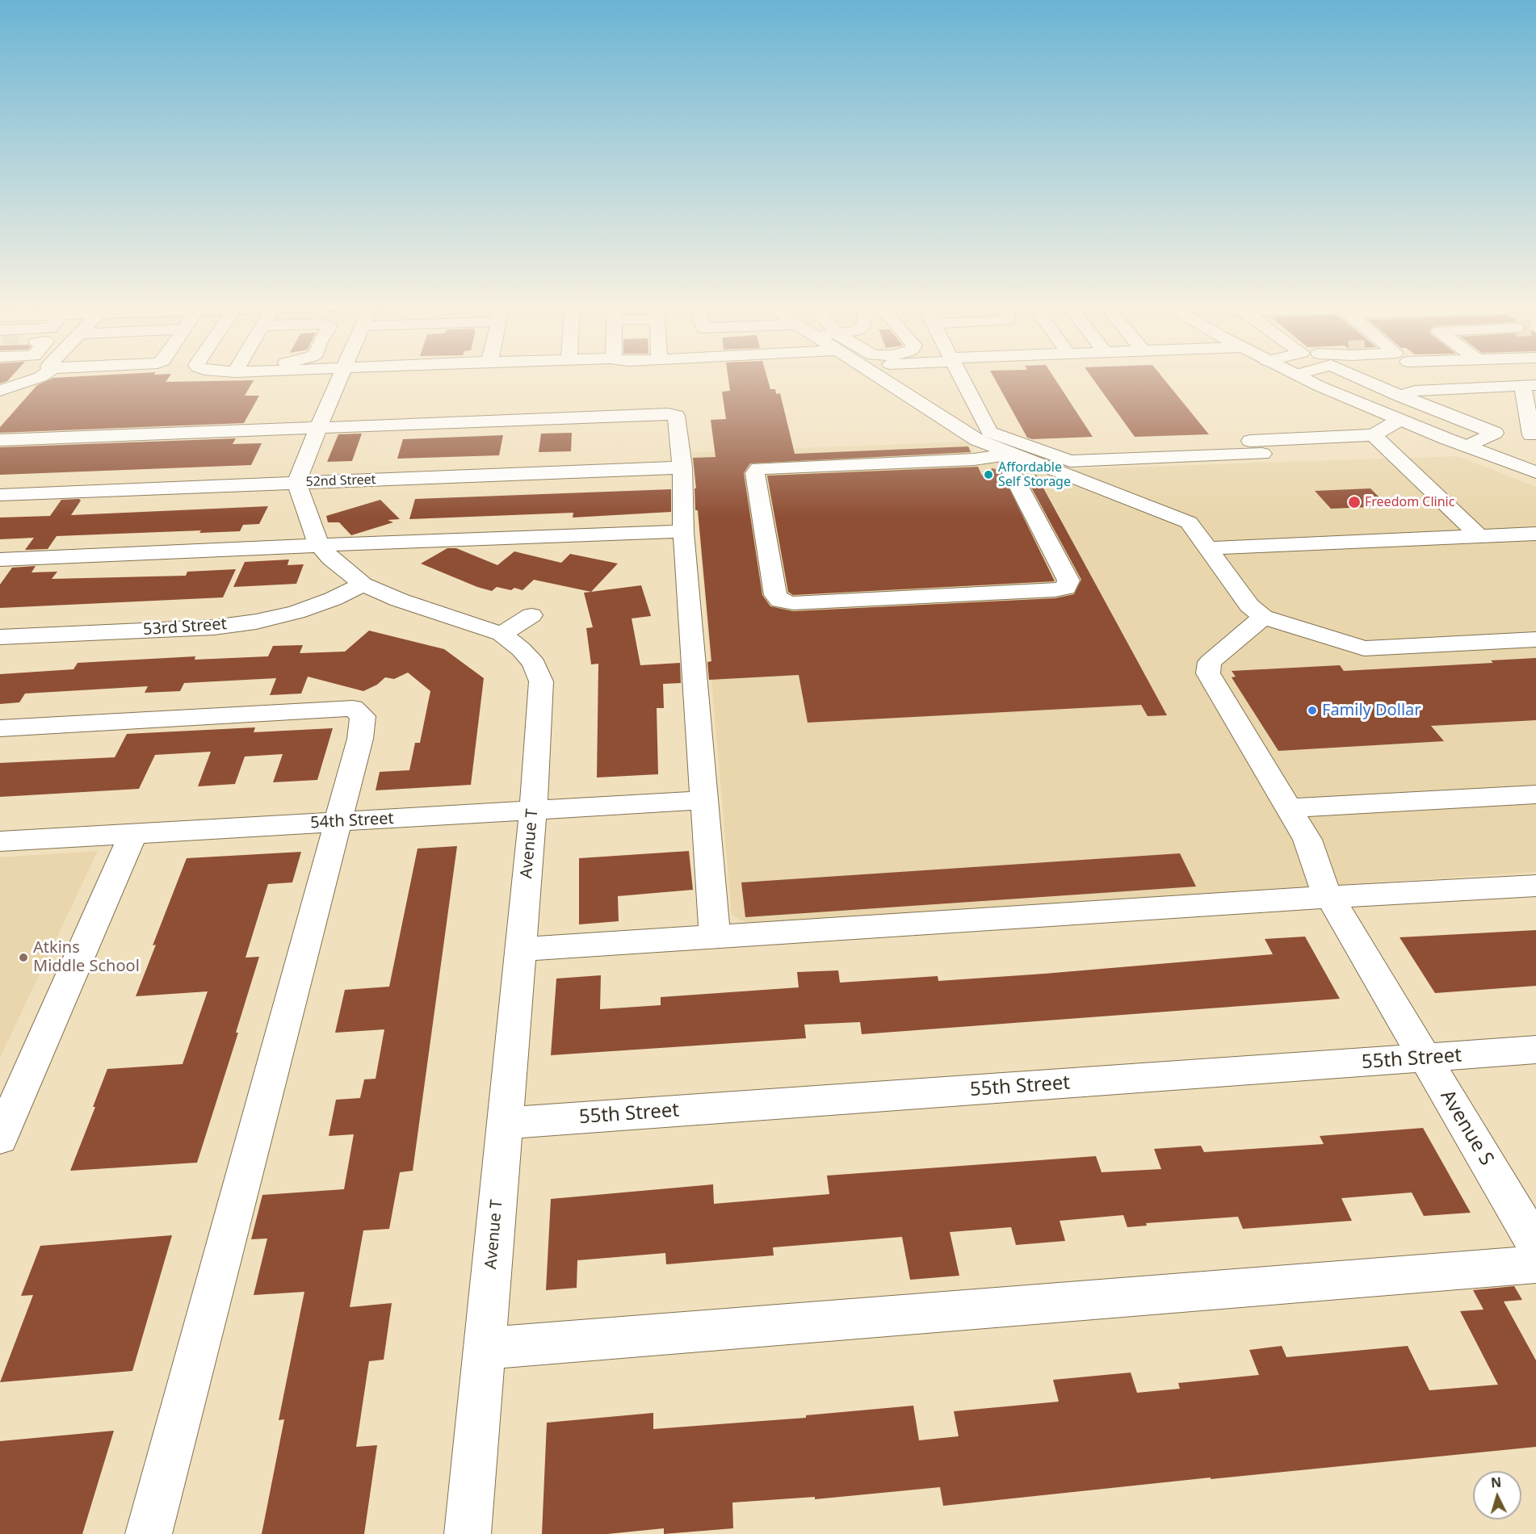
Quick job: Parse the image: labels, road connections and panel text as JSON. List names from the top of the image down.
{
  "streets": {
    "main road": [
      "52nd Street",
      "53rd Street",
      "54th Street",
      "Avenue T",
      "55th Street",
      "Avenue S"
    ]
  },
  "crossings": [
    ["52nd Street", "Avenue T"],
    ["53rd Street", "Avenue T"],
    ["54th Street", "Avenue T"],
    ["Avenue T", "55th Street"],
    ["55th Street", "Avenue S"]
  ],
  "places": [
    "Affordable Self Storage",
    "Freedom Clinic",
    "Family Dollar",
    "Atkins Middle School"
  ],
  "north": "top"
}
